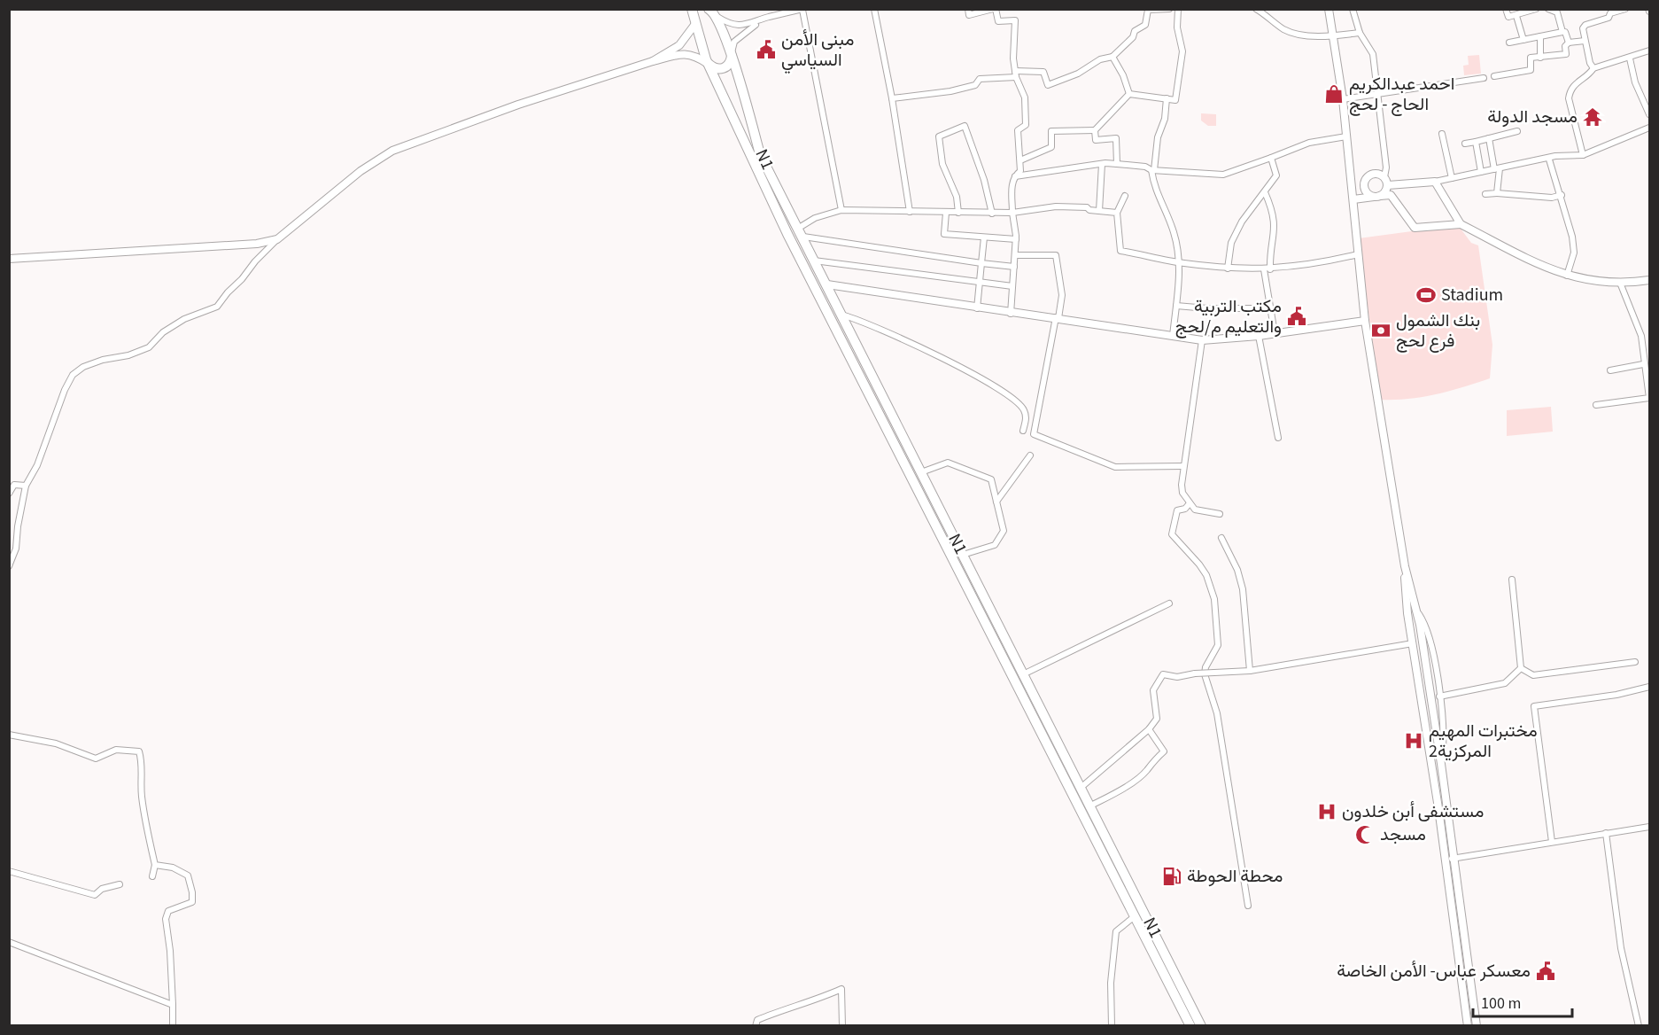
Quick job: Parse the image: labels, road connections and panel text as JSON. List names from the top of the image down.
{
  "streets": {
    "highway": ["N1"]
  },
  "places": {
    "public building": ["مبنى الأمن السياسي", "مكتب التربية والتعليم م/لحج", "معسكر عباس- الأمن الخاصة"],
    "shop": ["احمد عبدالكريم الحاج - لحج"],
    "temple": ["مسجد الدولة"],
    "sports": ["Stadium"],
    "bank": ["بنك الشمول فرع لحج"],
    "hospital": ["مختبرات المهيم المركزية2", "مستشفى أبن خلدون"],
    "mosque": ["مسجد"],
    "fuel station": ["محطة الحوطة"]
  },
  "scale_bar": "100 m"
}
